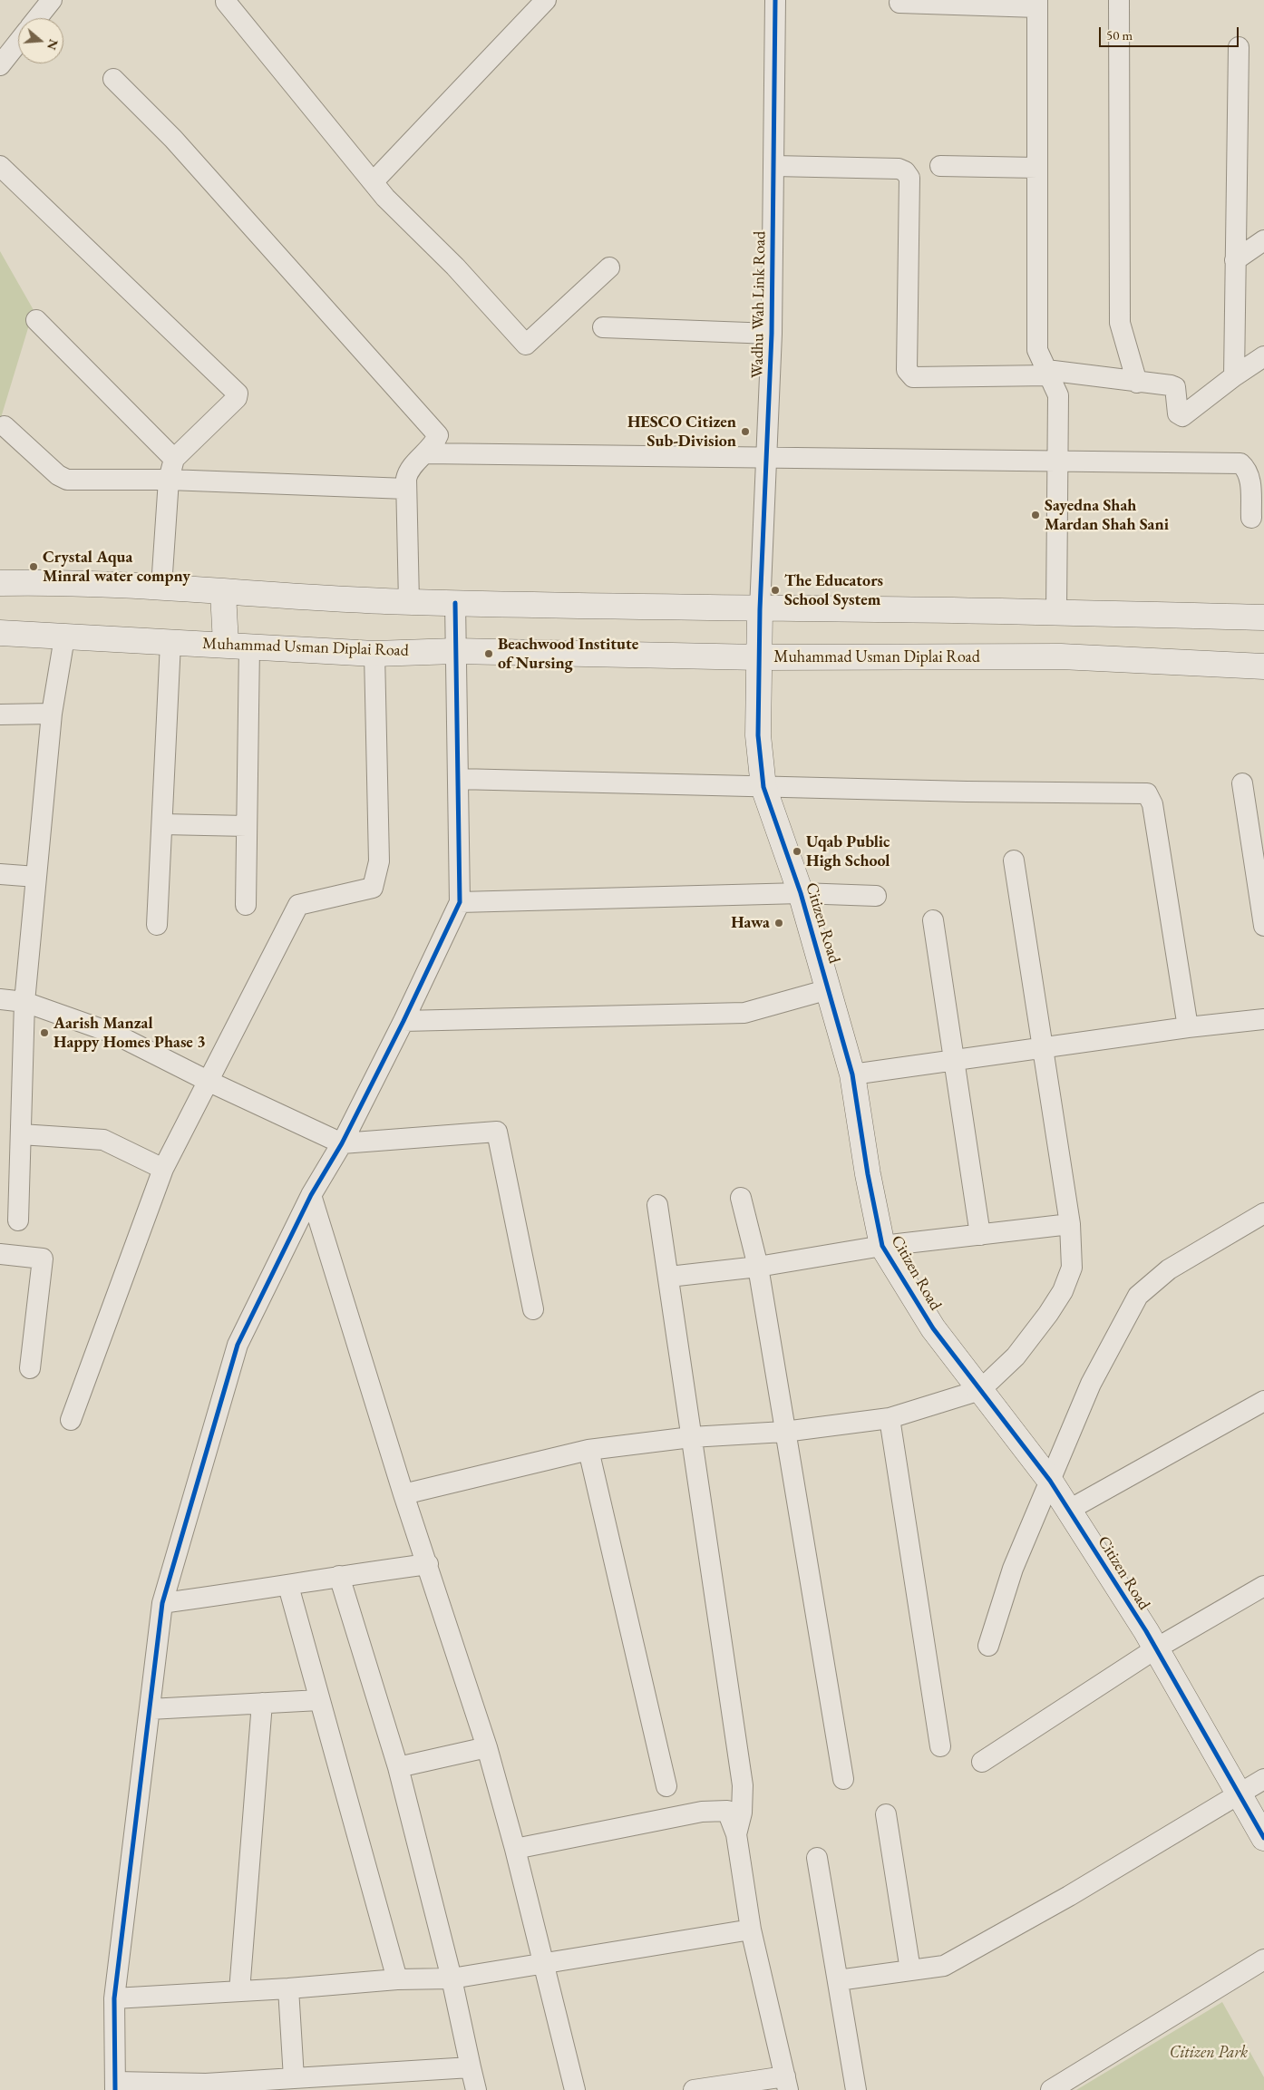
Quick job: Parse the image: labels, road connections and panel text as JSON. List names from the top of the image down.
{
  "streets": {
    "street": ["Wadhu Wah Link Road", "Muhammad Usman Diplai Road", "Citizen Road"]
  },
  "crossings": [
    ["Wadhu Wah Link Road", "Citizen Road"],
    ["Muhammad Usman Diplai Road", "Citizen Road"]
  ],
  "parks": ["Citizen Park"],
  "places": [
    "HESCO Citizen Sub-Division",
    "Sayedna Shah Mardan Shah Sani",
    "Crystal Aqua Minral water compny",
    "The Educators School System",
    "Beachwood Institute of Nursing",
    "Uqab Public High School",
    "Hawa",
    "Aarish Manzal Happy Homes Phase 3"
  ],
  "scale_bar": "50 m",
  "north": "right"
}
